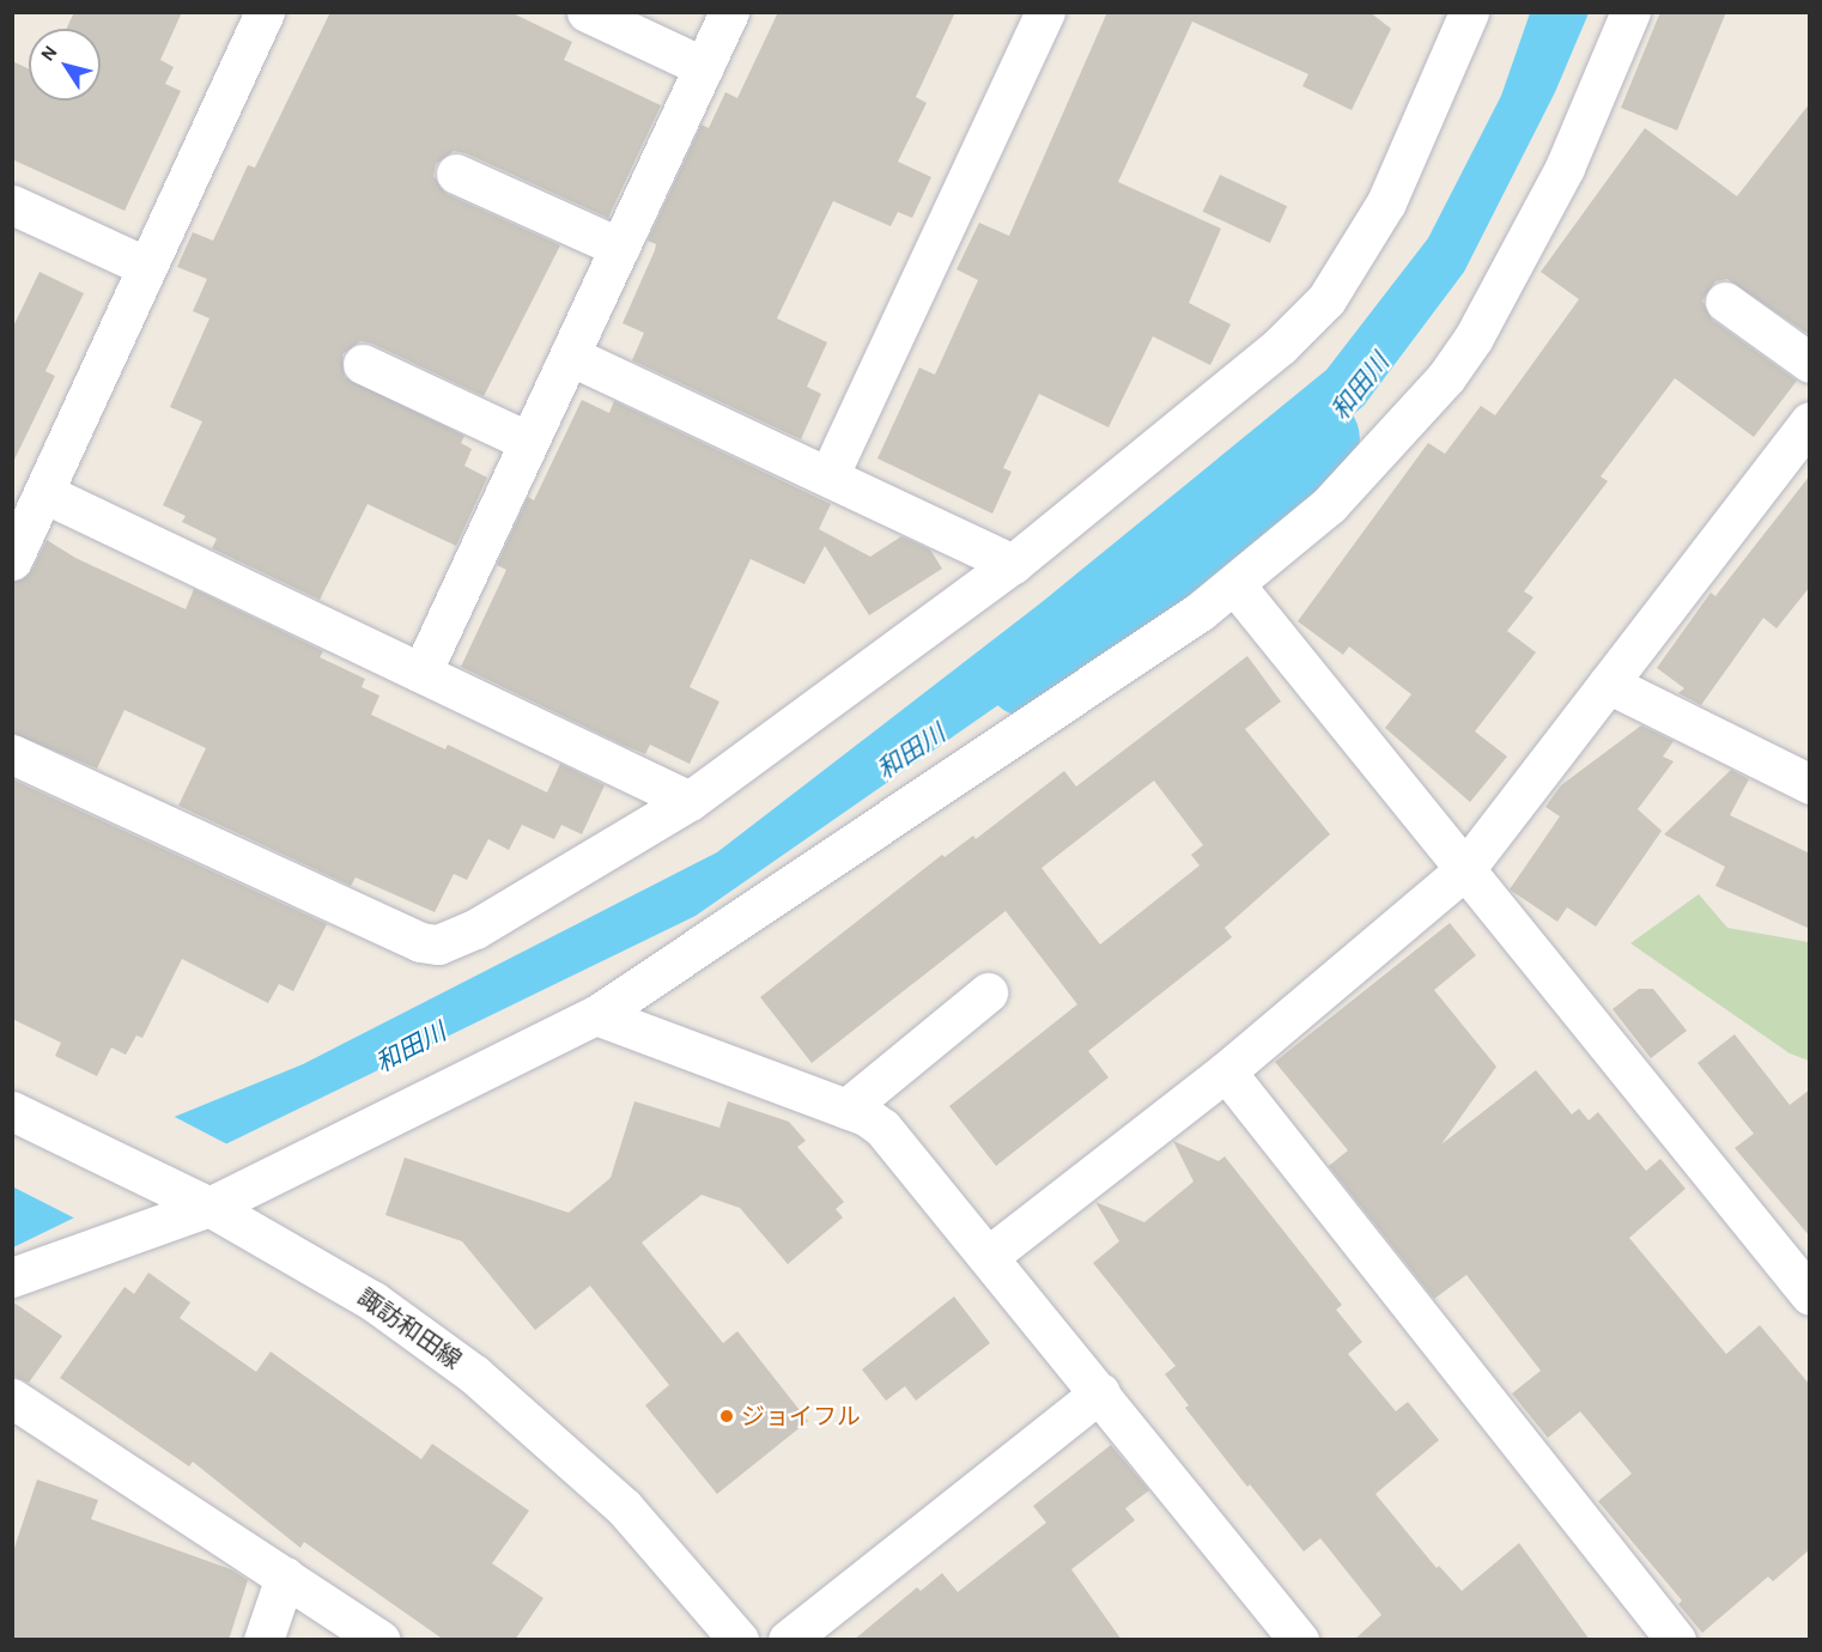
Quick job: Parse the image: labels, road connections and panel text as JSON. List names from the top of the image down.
{
  "streets": {
    "street": ["諏訪和田線"]
  },
  "water": ["和田川"],
  "places": ["ジョイフル"],
  "north": "top left"
}
